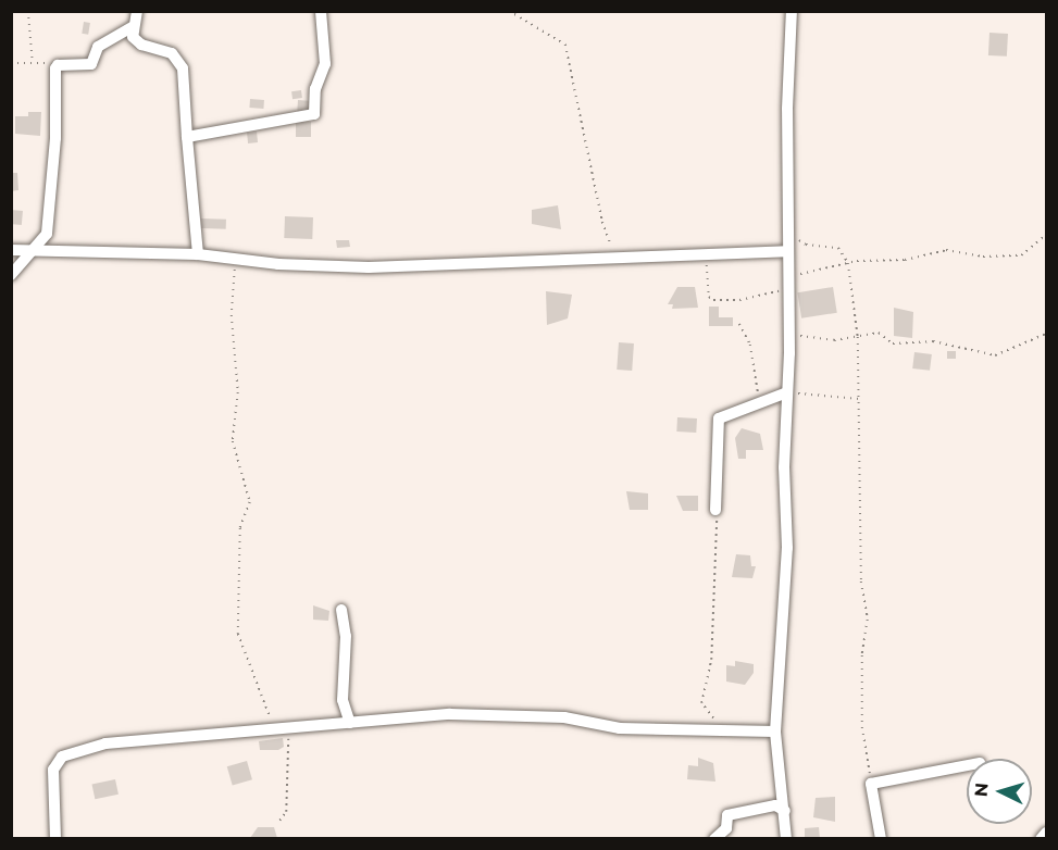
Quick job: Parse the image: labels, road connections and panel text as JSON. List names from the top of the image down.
{
  "north": "left"
}
